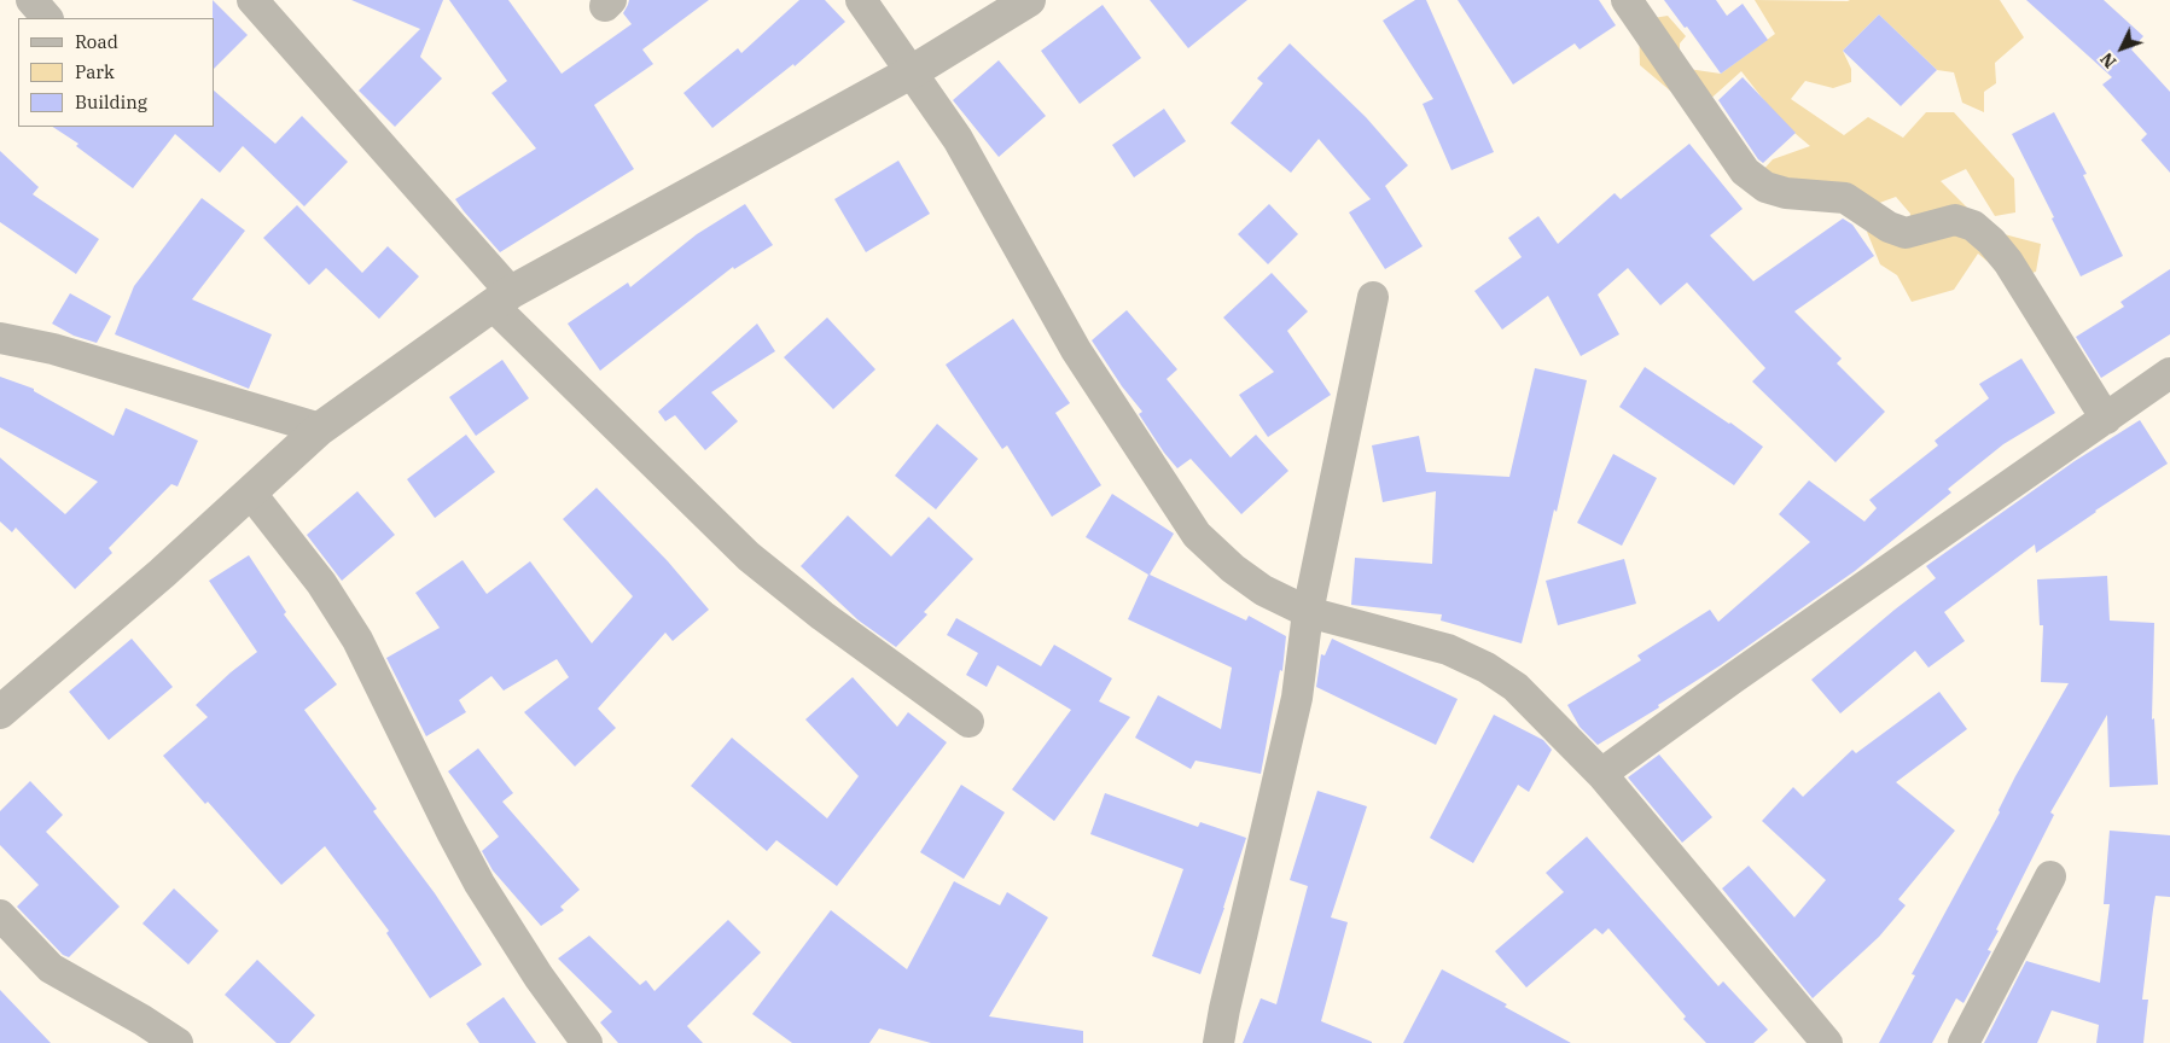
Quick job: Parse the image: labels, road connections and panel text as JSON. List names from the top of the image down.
{
  "legend": ["Road", "Park", "Building"],
  "north": "bottom left"
}
